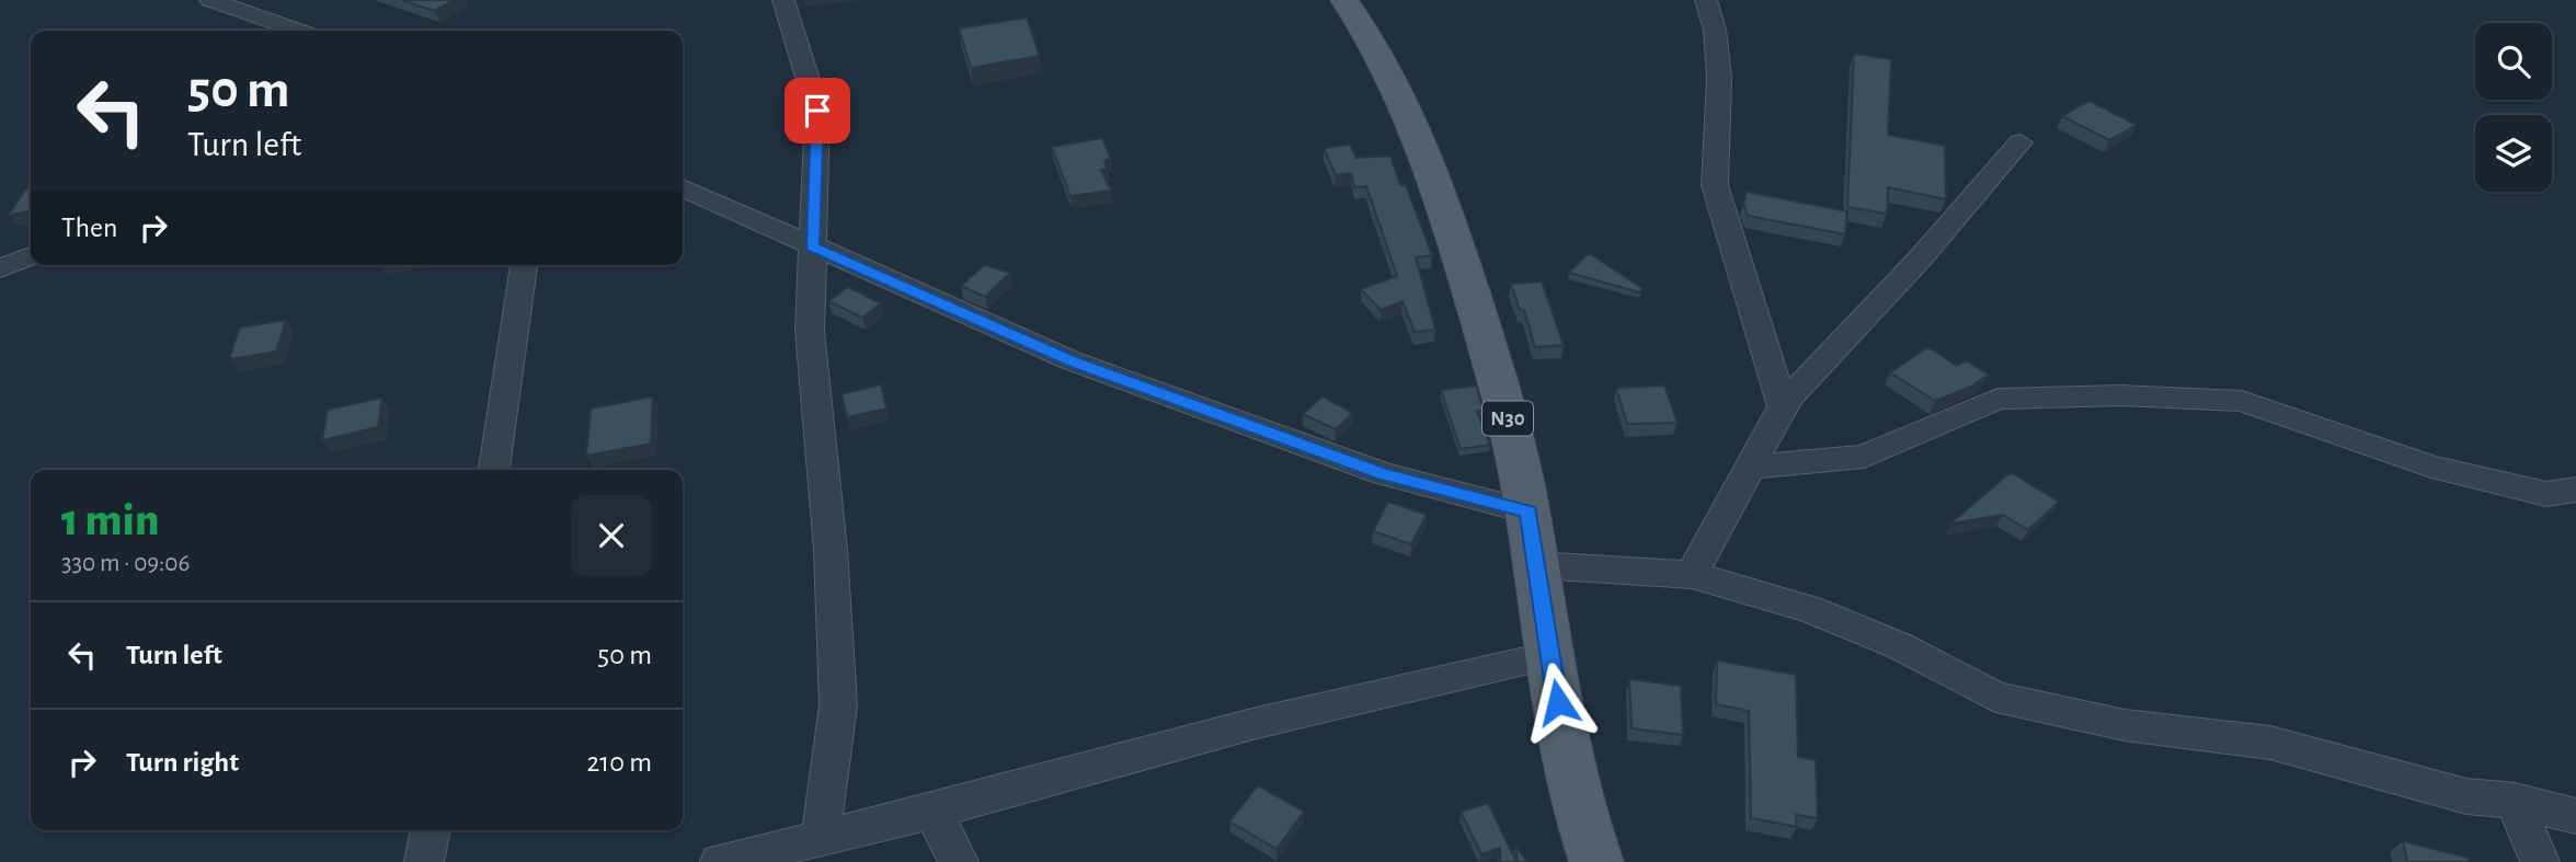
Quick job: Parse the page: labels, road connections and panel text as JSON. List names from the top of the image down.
{
  "streets": {
    "main road": ["N30"]
  },
  "page": {
    "turn": ["50 m", "Turn left"],
    "then": "Then",
    "heading": ["1 min", "330 m · 09:06"],
    "list": [
      {
        "name": "Turn left",
        "value": "50 m"
      },
      {
        "name": "Turn right",
        "value": "210 m"
      }
    ]
  }
}
